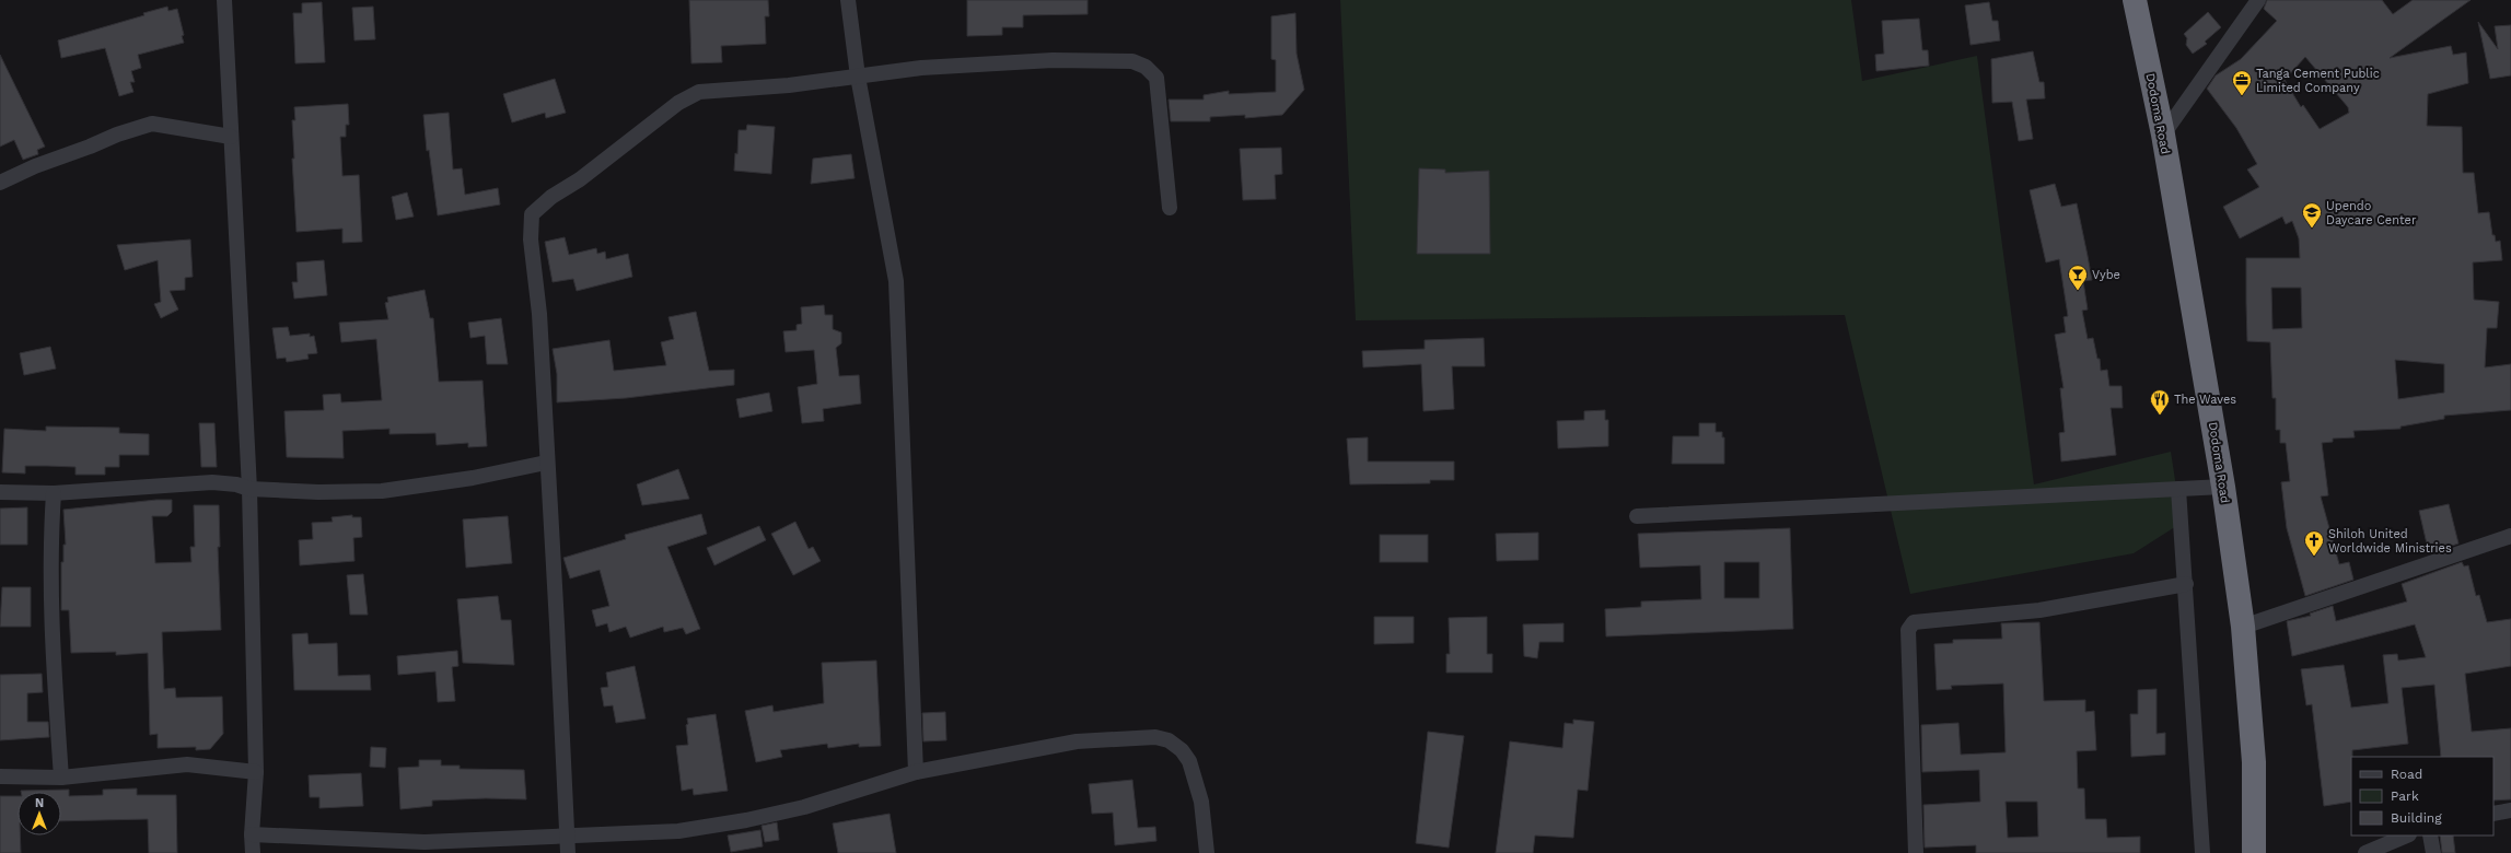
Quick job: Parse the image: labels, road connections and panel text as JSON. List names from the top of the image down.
{
  "streets": {
    "highway": ["Dodoma Road"]
  },
  "places": {
    "office": ["Tanga Cement Public Limited Company"],
    "school or university": ["Upendo Daycare Center"],
    "bar": ["Vybe"],
    "restaurant": ["The Waves"],
    "church": ["Shiloh United Worldwide Ministries"]
  },
  "legend": ["Road", "Park", "Building"],
  "north": "top"
}
